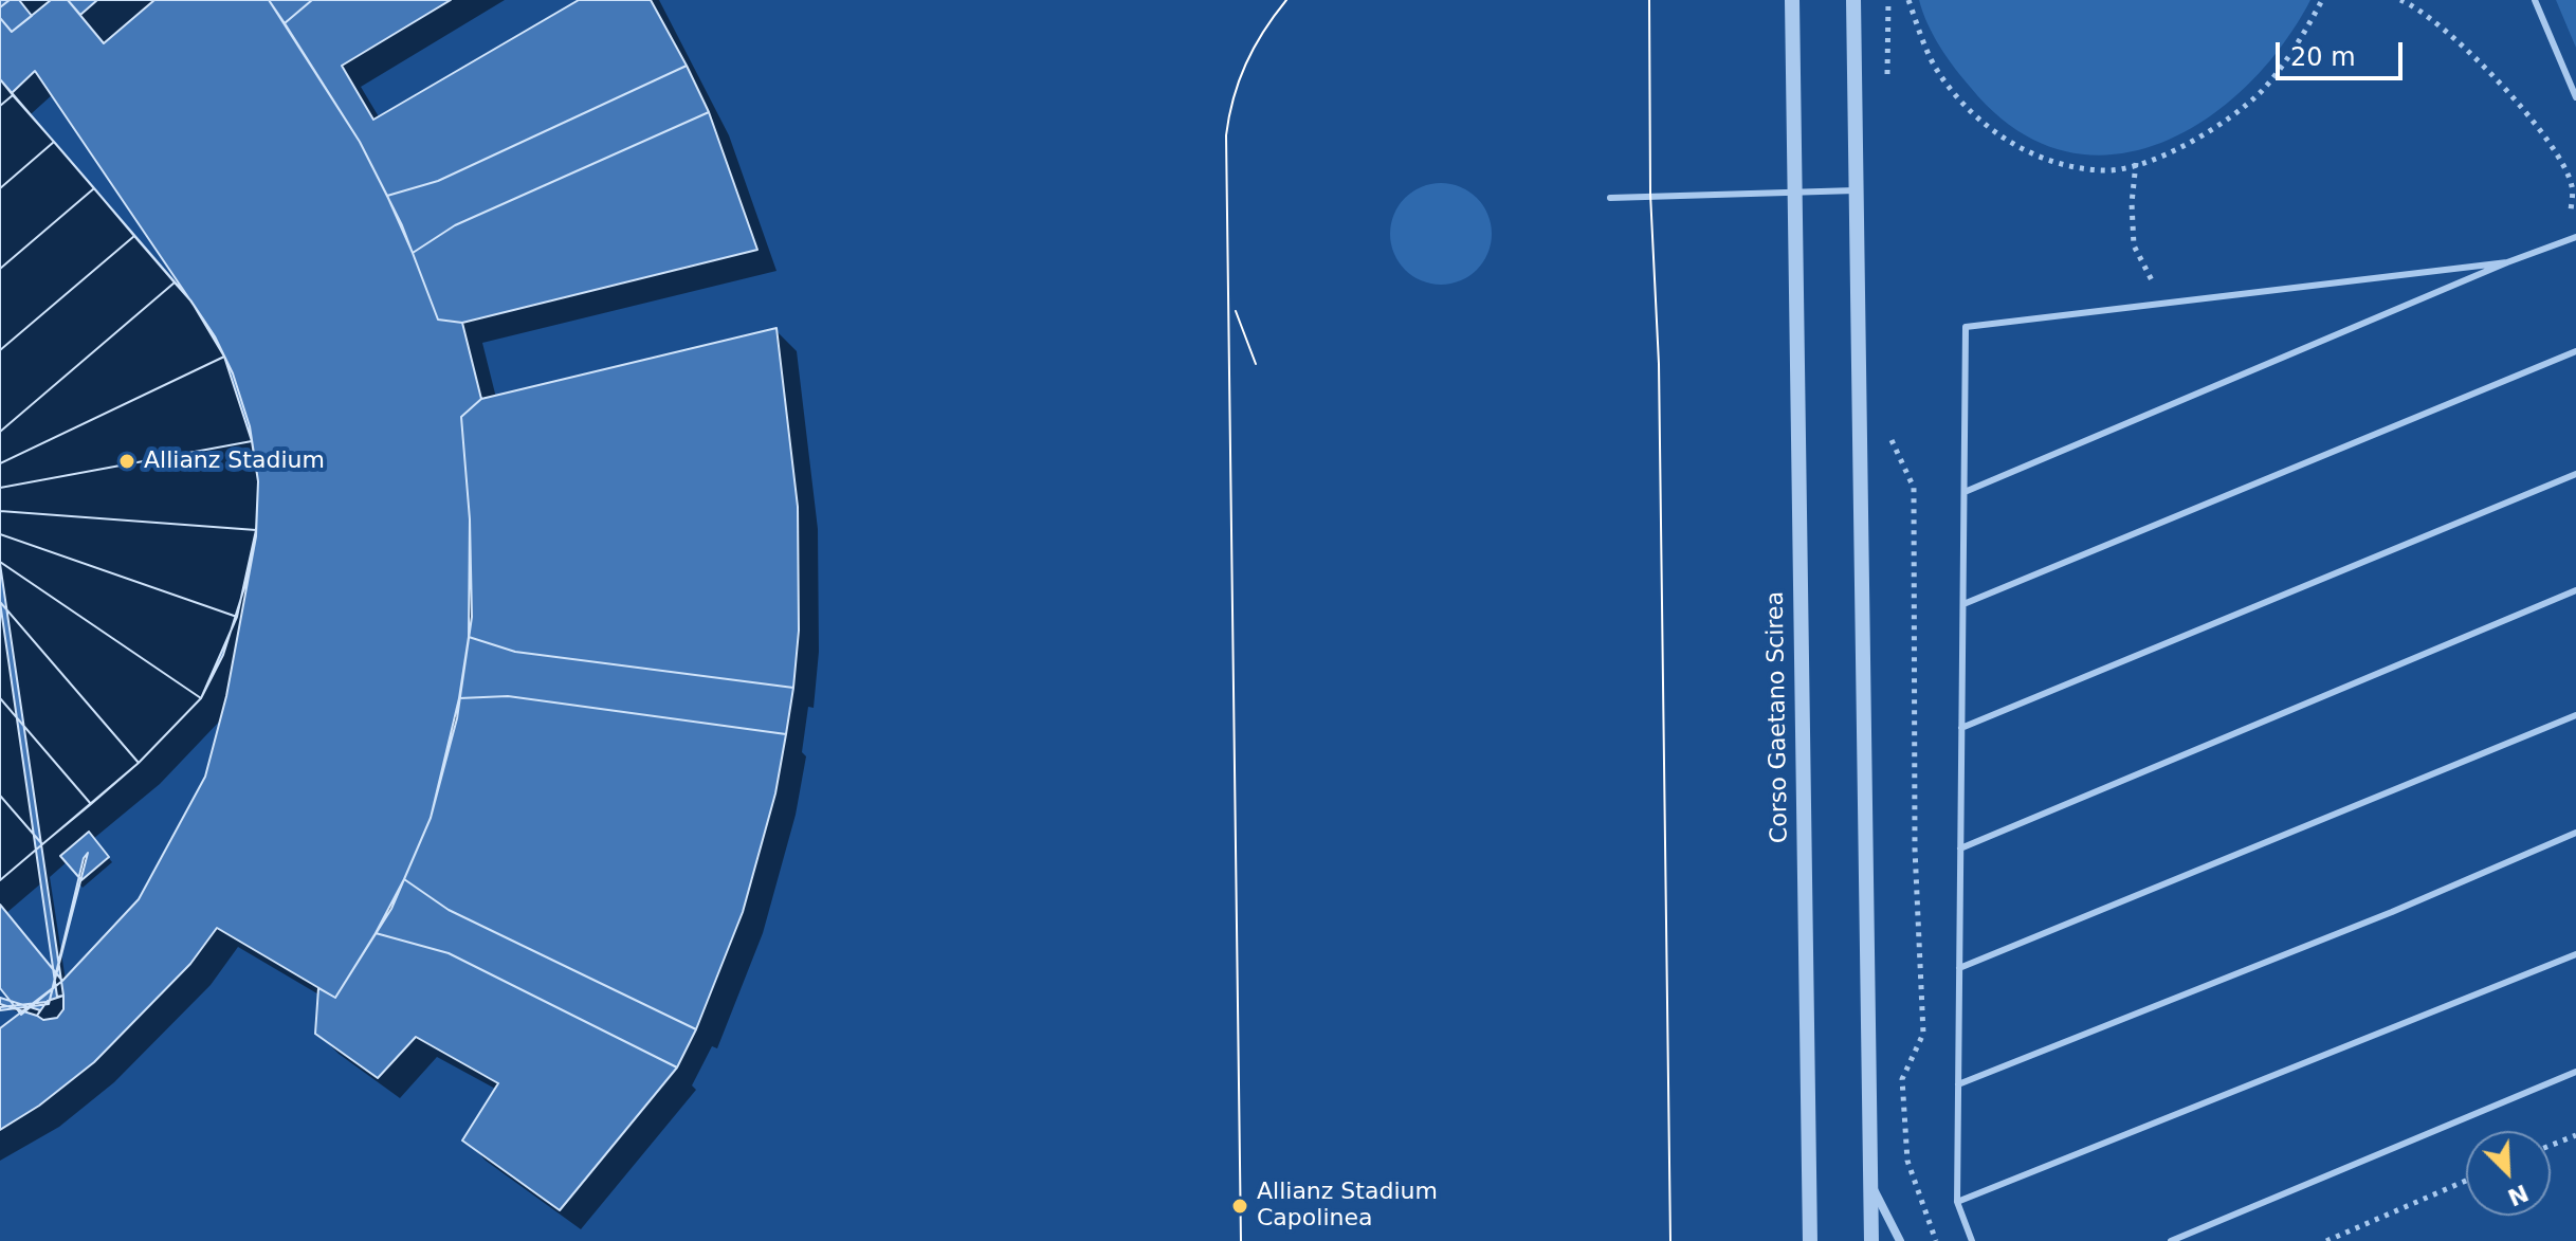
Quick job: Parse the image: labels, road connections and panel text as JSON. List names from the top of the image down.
{
  "streets": {
    "street": ["Corso Gaetano Scirea"]
  },
  "places": ["Allianz Stadium", "Allianz Stadium Capolinea"],
  "scale_bar": "20 m",
  "north": "bottom right"
}
